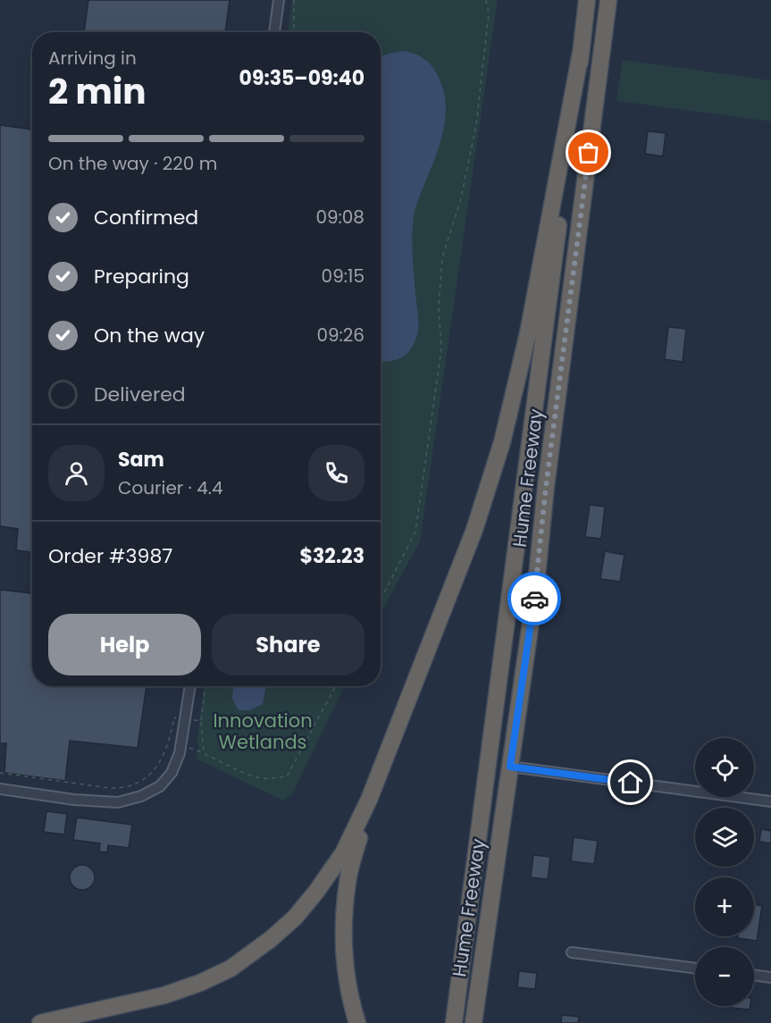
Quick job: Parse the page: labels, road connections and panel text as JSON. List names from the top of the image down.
{
  "streets": {
    "highway": ["Hume Freeway"]
  },
  "parks": ["Innovation Wetlands"],
  "page": {
    "heading": ["2 min", "Arriving in", "09:35–09:40"],
    "panel": [
      "Sam",
      "Courier · 4.4",
      "Order #3987",
      "$32.23"
    ],
    "bar": "On the way · 220 m",
    "list": [
      ["Confirmed", "09:08"],
      ["Preparing", "09:15"],
      ["On the way", "09:26"],
      "Delivered"
    ],
    "buttons": ["Help", "Share"],
    "map_buttons": ["+", "−"]
  }
}
